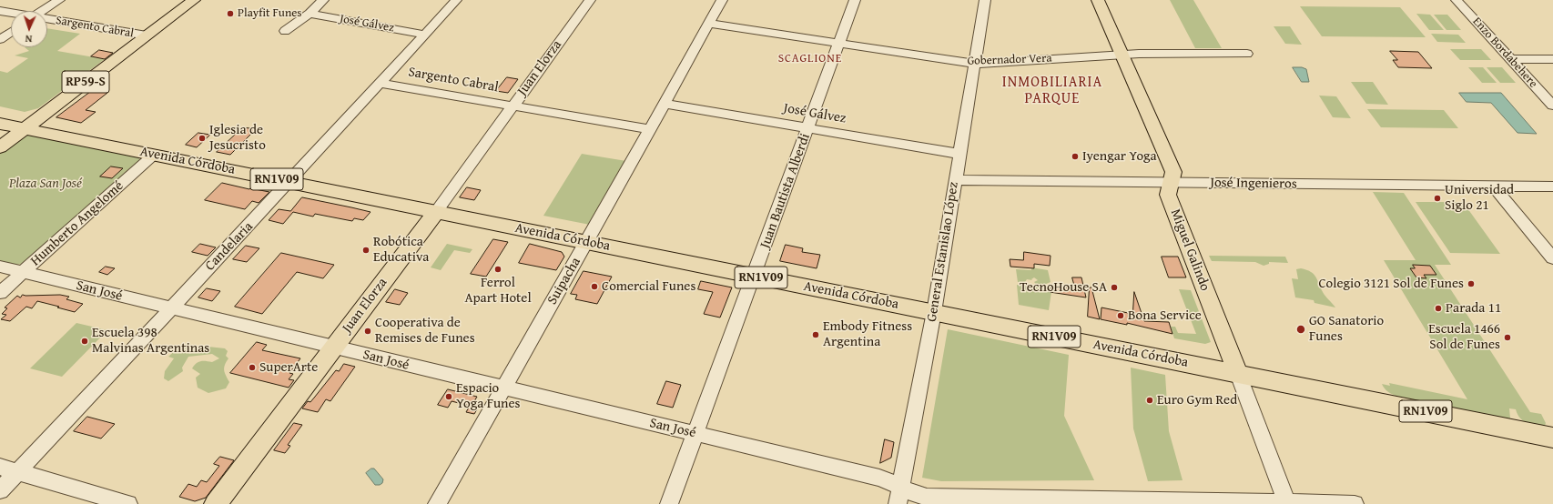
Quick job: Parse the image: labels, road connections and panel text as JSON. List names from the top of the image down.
{
  "streets": {
    "main road": [
      "Juan Elorza",
      "RP59-S",
      "Avenida Córdoba",
      "RN1V09",
      "Miguel Galindo"
    ],
    "street": [
      "José Gálvez",
      "Sargento Cabral",
      "Enzo Bordabehere",
      "Gobernador Vera",
      "José Ingenieros",
      "Juan Bautista Alberdi",
      "Humberto Angelomé",
      "Candelaria",
      "General Estanislao López",
      "Suipacha",
      "San José"
    ]
  },
  "crossings": [
    ["José Gálvez", "Juan Bautista Alberdi"],
    ["José Gálvez", "Candelaria"],
    ["José Gálvez", "General Estanislao López"],
    ["José Gálvez", "Suipacha"],
    ["Sargento Cabral", "Juan Elorza"],
    ["Sargento Cabral", "RP59-S"],
    ["Sargento Cabral", "Candelaria"],
    ["Sargento Cabral", "Suipacha"],
    ["Gobernador Vera", "Juan Bautista Alberdi"],
    ["Gobernador Vera", "Miguel Galindo"],
    ["Gobernador Vera", "General Estanislao López"],
    ["Gobernador Vera", "Suipacha"],
    ["Juan Elorza", "Avenida Córdoba"],
    ["Juan Elorza", "San José"],
    ["RP59-S", "Avenida Córdoba"],
    ["Avenida Córdoba", "Juan Bautista Alberdi"],
    ["Avenida Córdoba", "Humberto Angelomé"],
    ["Avenida Córdoba", "Candelaria"],
    ["Avenida Córdoba", "Miguel Galindo"],
    ["Avenida Córdoba", "General Estanislao López"],
    ["Avenida Córdoba", "Suipacha"],
    ["José Ingenieros", "Miguel Galindo"],
    ["José Ingenieros", "General Estanislao López"],
    ["Juan Bautista Alberdi", "San José"],
    ["Humberto Angelomé", "San José"],
    ["Candelaria", "San José"],
    ["Miguel Galindo", "San José"],
    ["General Estanislao López", "San José"],
    ["Suipacha", "San José"]
  ],
  "districts": ["SCAGLIONE", "INMOBILIARIA PARQUE"],
  "parks": ["Plaza San José"],
  "places": [
    "Playfit Funes",
    "Iglesia de Jesucristo",
    "Iyengar Yoga",
    "Universidad Siglo 21",
    "Robótica Educativa",
    "Ferrol Apart Hotel",
    "Colegio 3121 Sol de Funes",
    "Comercial Funes",
    "TecnoHouse SA",
    "Parada 11",
    "Bona Service",
    "GO Sanatorio Funes",
    "Cooperativa de Remises de Funes",
    "Embody Fitness Argentina",
    "Escuela 1466 Sol de Funes",
    "Escuela 398 Malvinas Argentinas",
    "SuperArte",
    "Espacio Yoga Funes",
    "Euro Gym Red"
  ],
  "north": "bottom"
}
